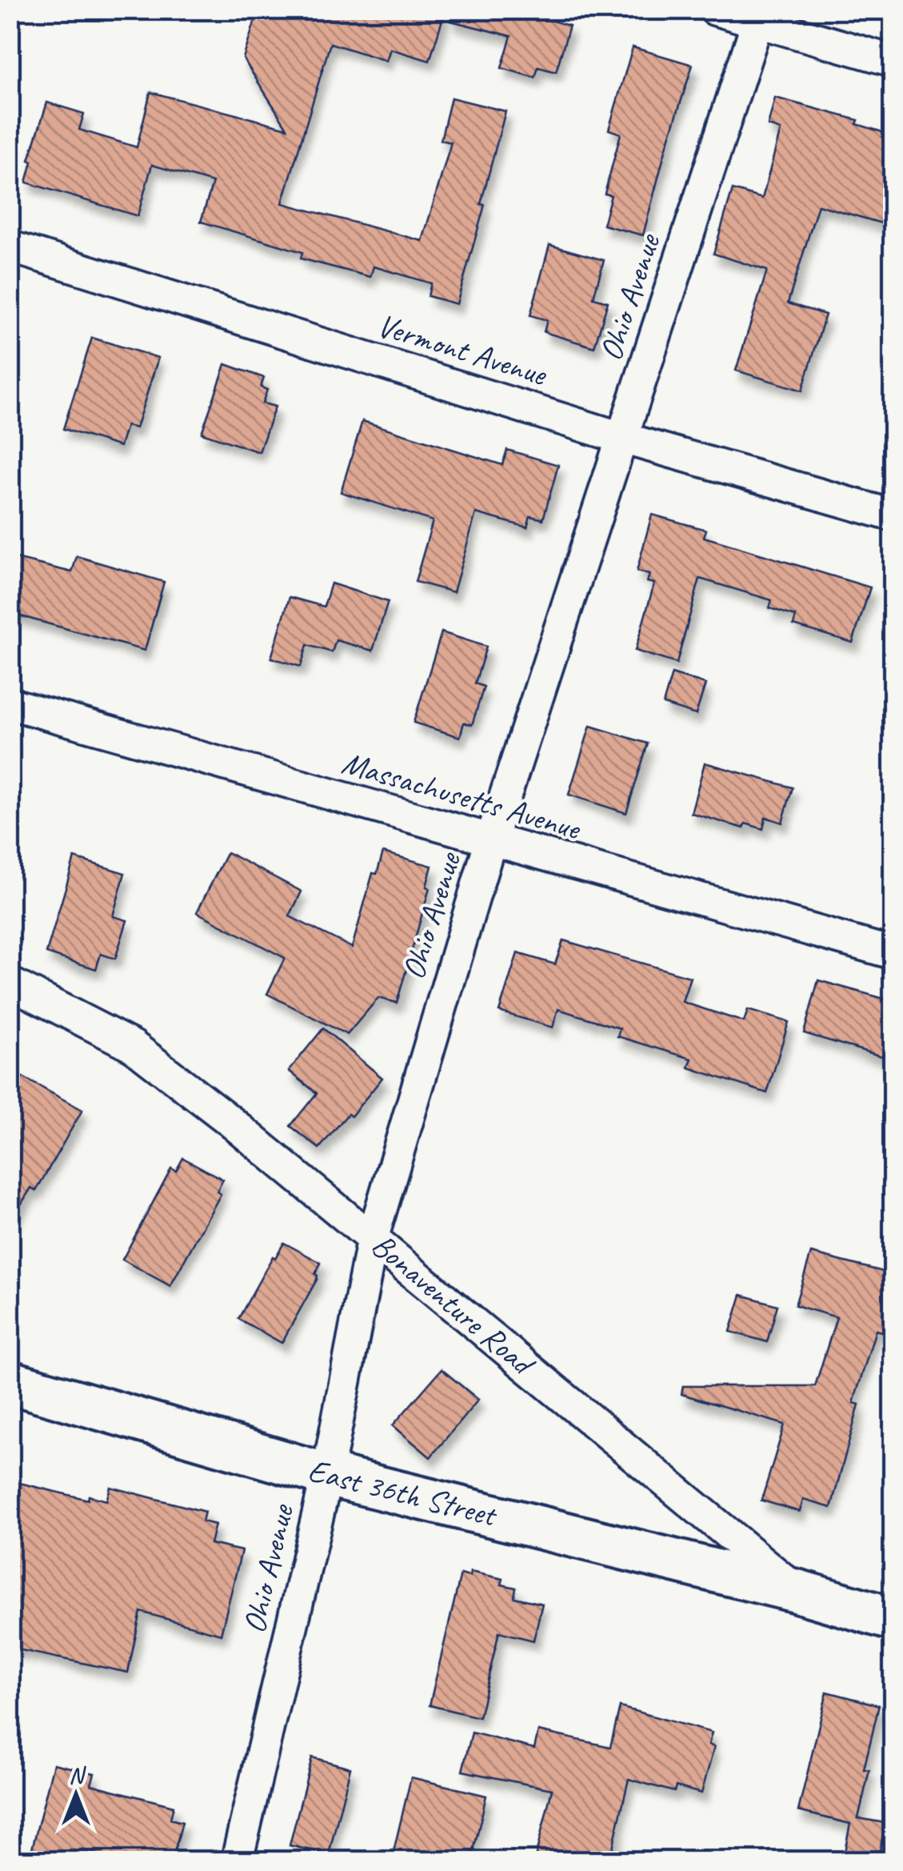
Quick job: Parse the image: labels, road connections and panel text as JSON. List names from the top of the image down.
{
  "streets": {
    "street": [
      "Ohio Avenue",
      "Vermont Avenue",
      "Massachusetts Avenue",
      "Bonaventure Road",
      "East 36th Street"
    ]
  },
  "crossings": [
    ["Ohio Avenue", "Vermont Avenue"],
    ["Ohio Avenue", "Massachusetts Avenue"],
    ["Ohio Avenue", "Bonaventure Road"],
    ["Ohio Avenue", "East 36th Street"],
    ["Bonaventure Road", "East 36th Street"]
  ],
  "north": "top"
}
